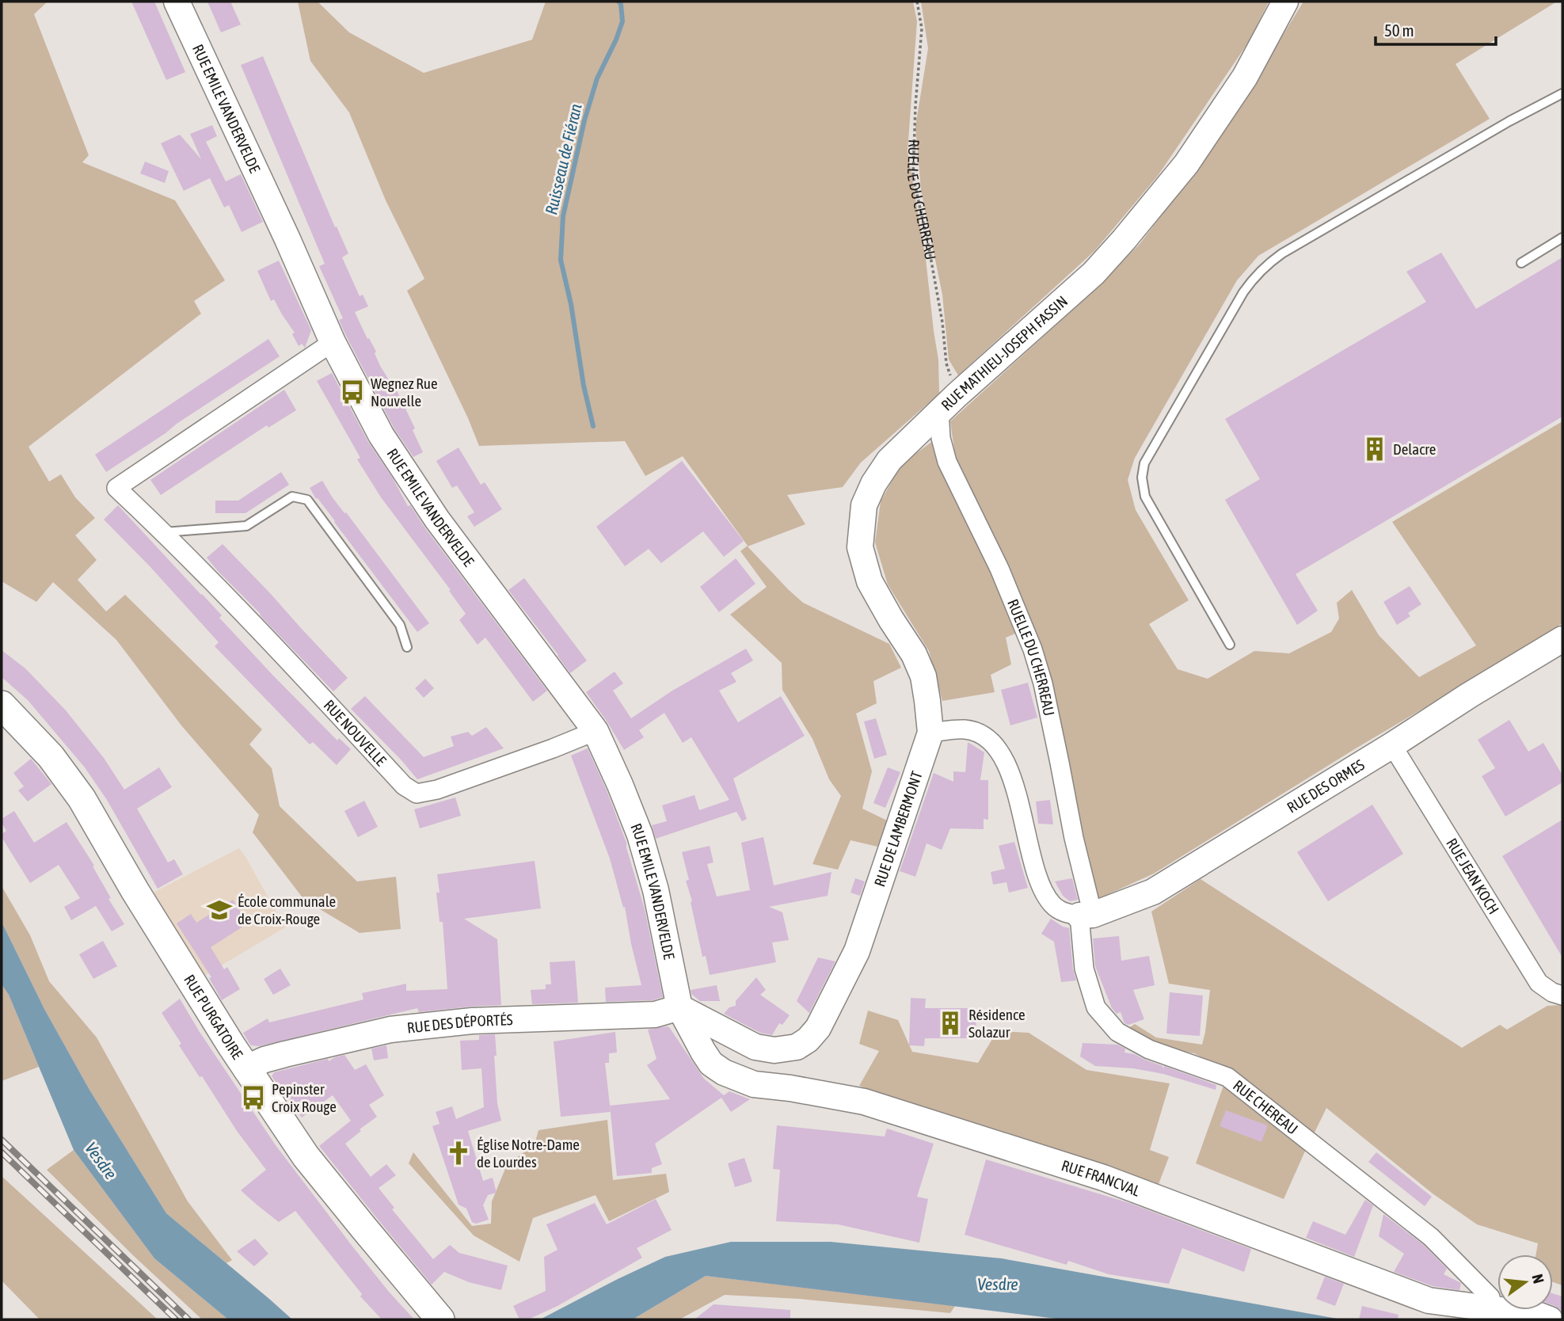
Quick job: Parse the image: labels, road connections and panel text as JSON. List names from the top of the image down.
{
  "streets": {
    "main road": ["RUE PURGATOIRE"],
    "street": [
      "RUE EMILE VANDERVELDE",
      "RUELLE DU CHERREAU",
      "RUE MATHIEU-JOSEPH FASSIN",
      "RUE NOUVELLE",
      "RUE DES ORMES",
      "RUE DE LAMBERMONT",
      "RUE JEAN KOCH",
      "RUE DES DÉPORTÉS",
      "RUE CHEREAU",
      "RUE FRANCVAL"
    ]
  },
  "crossings": [
    ["RUE EMILE VANDERVELDE", "RUE NOUVELLE"],
    ["RUE EMILE VANDERVELDE", "RUE DE LAMBERMONT"],
    ["RUE EMILE VANDERVELDE", "RUE DES DÉPORTÉS"],
    ["RUE EMILE VANDERVELDE", "RUE FRANCVAL"],
    ["RUELLE DU CHERREAU", "RUE MATHIEU-JOSEPH FASSIN"],
    ["RUELLE DU CHERREAU", "RUE DES ORMES"],
    ["RUELLE DU CHERREAU", "RUE CHEREAU"],
    ["RUE MATHIEU-JOSEPH FASSIN", "RUE DE LAMBERMONT"],
    ["RUE DES ORMES", "RUE JEAN KOCH"],
    ["RUE DES ORMES", "RUE CHEREAU"],
    ["RUE DE LAMBERMONT", "RUE DES DÉPORTÉS"],
    ["RUE DE LAMBERMONT", "RUE FRANCVAL"],
    ["RUE PURGATOIRE", "RUE DES DÉPORTÉS"],
    ["RUE DES DÉPORTÉS", "RUE FRANCVAL"]
  ],
  "water": ["Ruisseau de Fiéran", "Vesdre"],
  "places": {
    "bus stop": ["Wegnez Rue Nouvelle", "Pepinster Croix Rouge"],
    "building": ["Delacre", "Résidence Solazur"],
    "school or university": ["École communale de Croix-Rouge"],
    "church": ["Église Notre-Dame de Lourdes"]
  },
  "scale_bar": "50 m",
  "north": "right"
}
